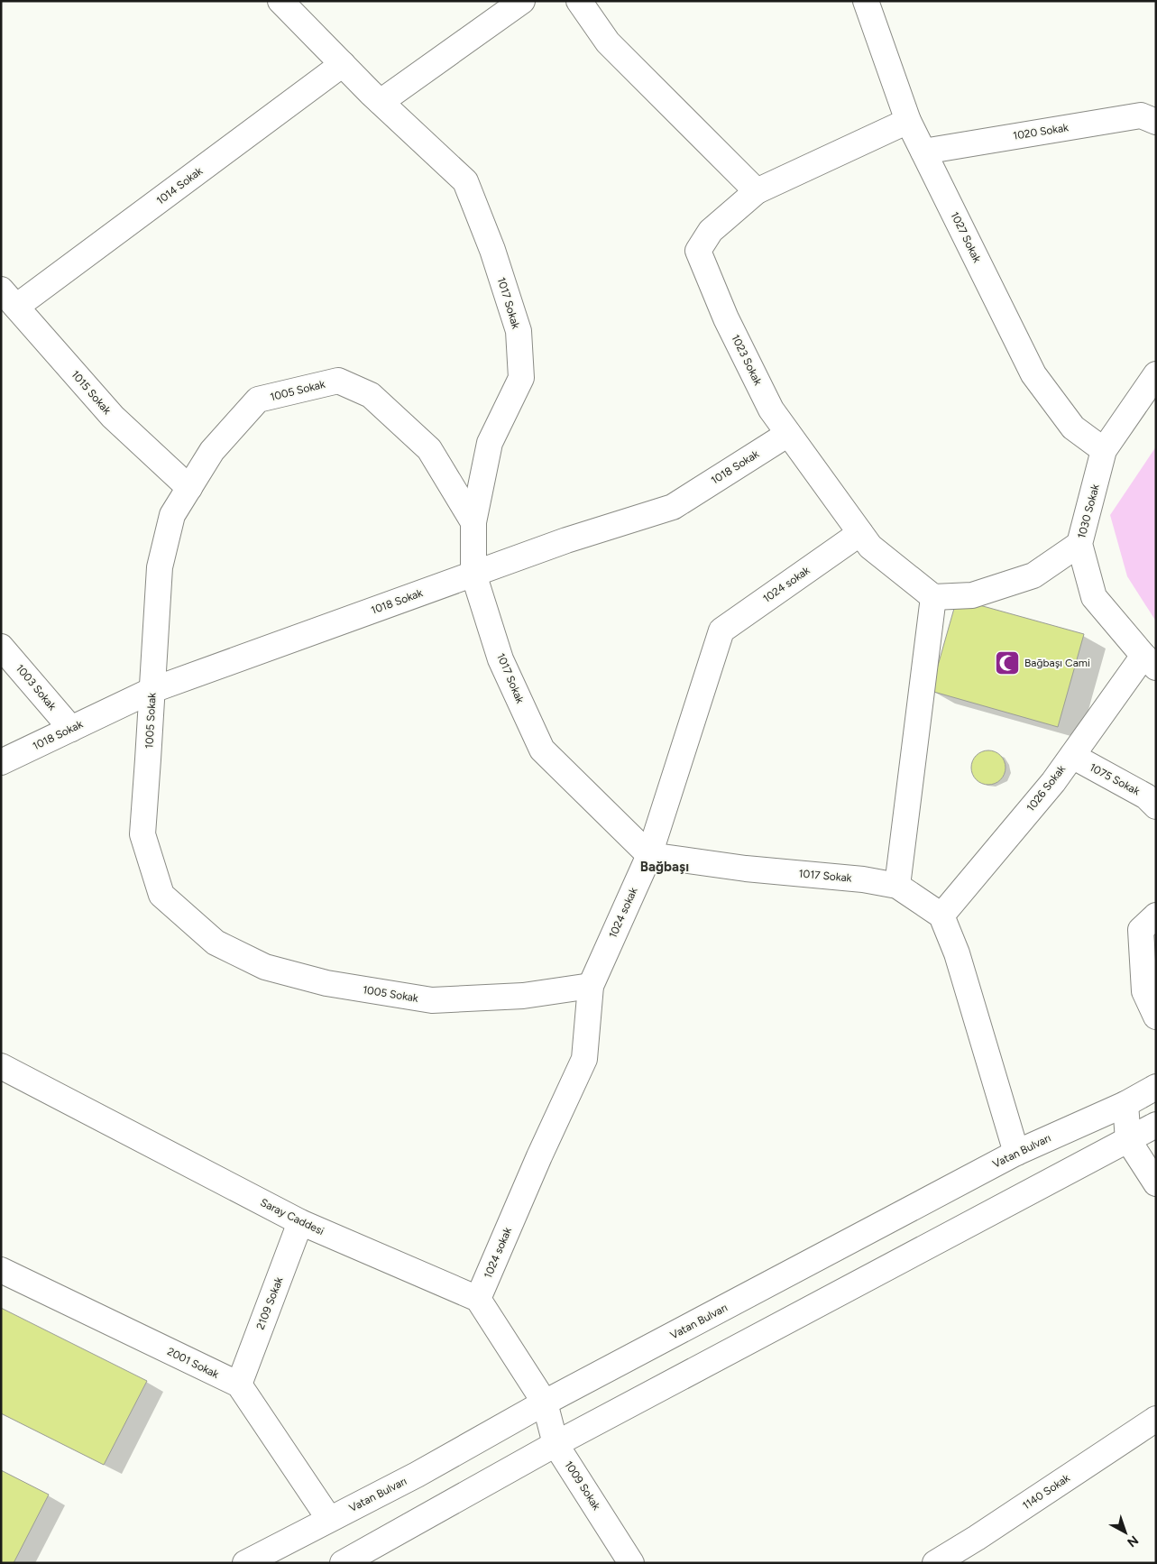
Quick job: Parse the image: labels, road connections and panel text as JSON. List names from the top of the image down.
{
  "streets": {
    "street": [
      "1020 Sokak",
      "1014 Sokak",
      "1027 Sokak",
      "1017 Sokak",
      "1023 Sokak",
      "1005 Sokak",
      "1015 Sokak",
      "1018 Sokak",
      "1030 Sokak",
      "1024 sokak",
      "1003 Sokak",
      "1075 Sokak",
      "1026 Sokak",
      "Vatan Bulvarı",
      "Saray Caddesi",
      "2109 Sokak",
      "2001 Sokak",
      "1009 Sokak",
      "1140 Sokak"
    ]
  },
  "crossings": [
    ["1020 Sokak", "1027 Sokak"],
    ["1014 Sokak", "1017 Sokak"],
    ["1014 Sokak", "1015 Sokak"],
    ["1027 Sokak", "1030 Sokak"],
    ["1017 Sokak", "1005 Sokak"],
    ["1017 Sokak", "1018 Sokak"],
    ["1017 Sokak", "1024 sokak"],
    ["1017 Sokak", "1026 Sokak"],
    ["1023 Sokak", "1018 Sokak"],
    ["1023 Sokak", "1024 sokak"],
    ["1005 Sokak", "1015 Sokak"],
    ["1005 Sokak", "1018 Sokak"],
    ["1005 Sokak", "1024 sokak"],
    ["1018 Sokak", "1003 Sokak"],
    ["1030 Sokak", "1026 Sokak"],
    ["1024 sokak", "Saray Caddesi"],
    ["1075 Sokak", "1026 Sokak"],
    ["Vatan Bulvarı", "1009 Sokak"],
    ["Saray Caddesi", "2109 Sokak"],
    ["2109 Sokak", "2001 Sokak"]
  ],
  "districts": ["Bağbaşı"],
  "places": {
    "mosque": ["Bağbaşı Cami"]
  },
  "north": "bottom right"
}
